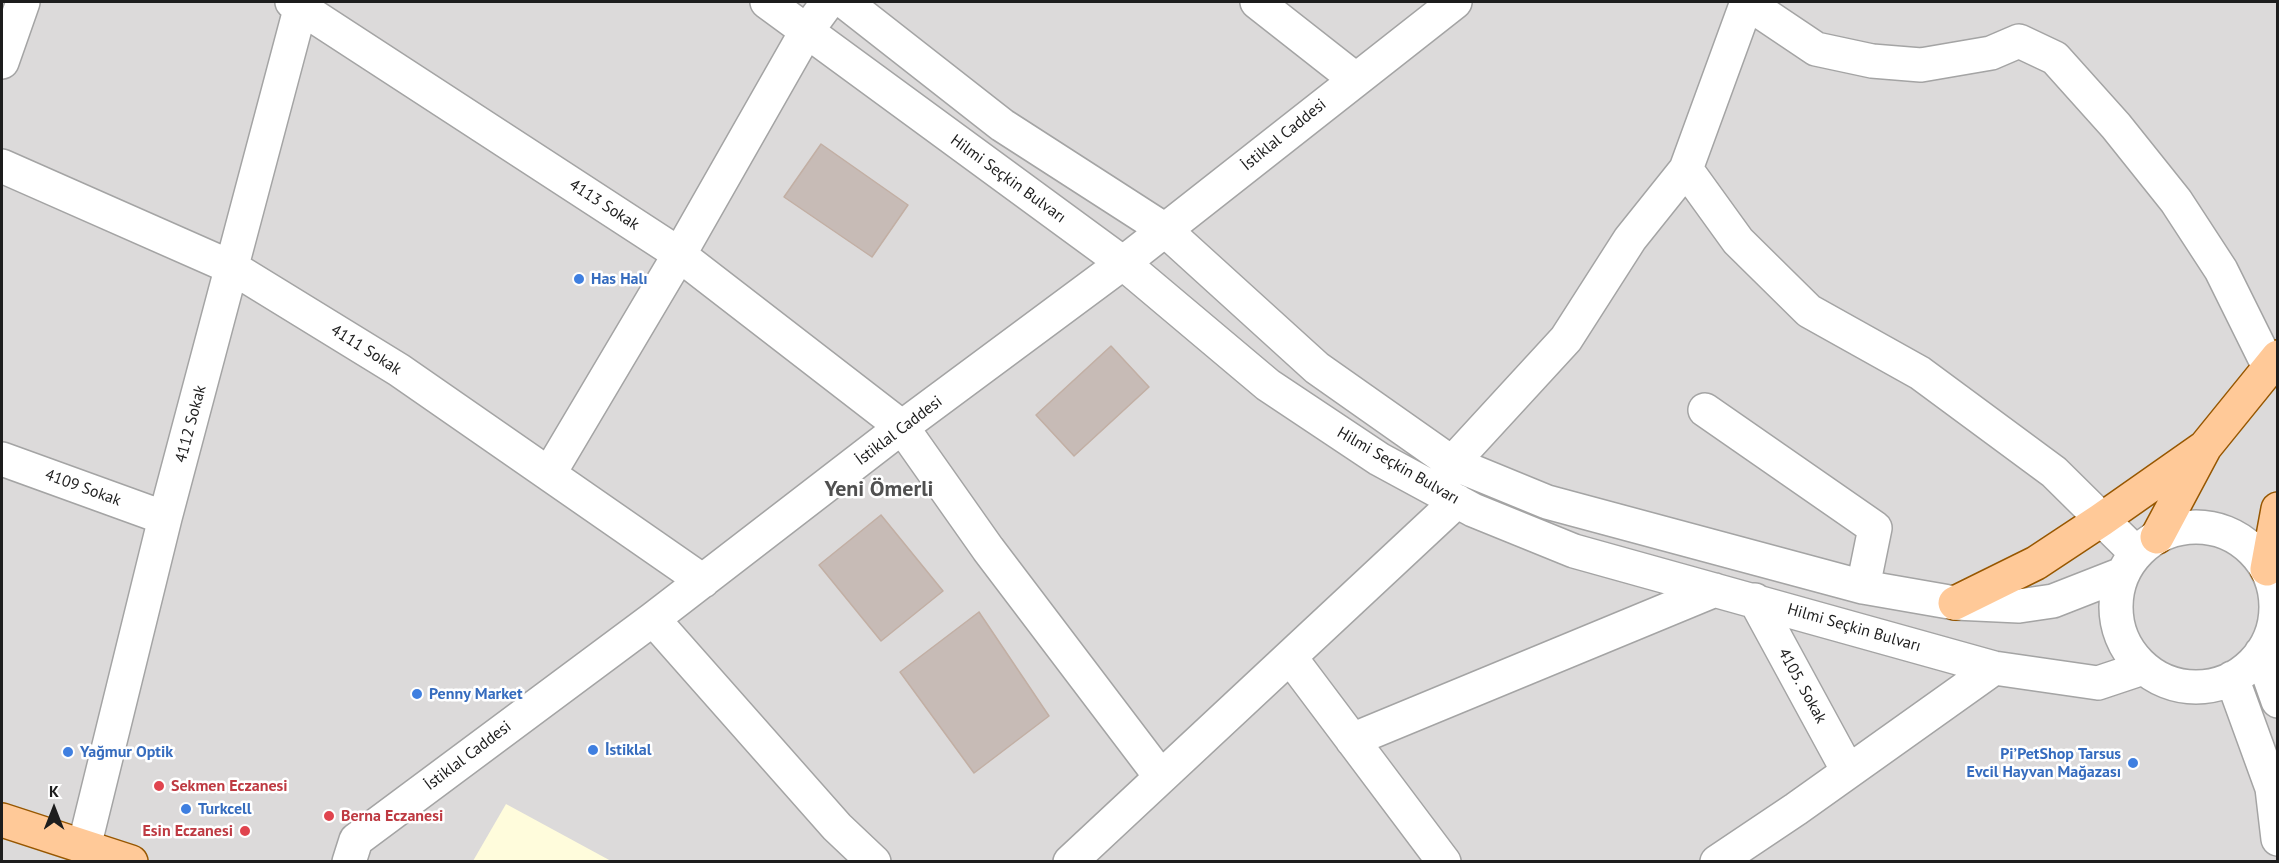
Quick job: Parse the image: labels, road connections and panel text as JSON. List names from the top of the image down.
{
  "streets": {
    "street": [
      "İstiklal Caddesi",
      "Hilmi Seçkin Bulvarı",
      "4113 Sokak",
      "4111 Sokak",
      "4112 Sokak",
      "4109 Sokak",
      "4105. Sokak"
    ]
  },
  "crossings": [
    ["İstiklal Caddesi", "Hilmi Seçkin Bulvarı"],
    ["İstiklal Caddesi", "4113 Sokak"],
    ["İstiklal Caddesi", "4111 Sokak"],
    ["Hilmi Seçkin Bulvarı", "4105. Sokak"],
    ["4113 Sokak", "4112 Sokak"],
    ["4111 Sokak", "4112 Sokak"],
    ["4112 Sokak", "4109 Sokak"]
  ],
  "districts": ["Yeni Ömerli"],
  "places": [
    "Has Halı",
    "Penny Market",
    "İstiklal",
    "Yağmur Optik",
    "Pi’PetShop Tarsus Evcil Hayvan Mağazası",
    "Sekmen Eczanesi",
    "Turkcell",
    "Berna Eczanesi",
    "Esin Eczanesi"
  ],
  "north": "top"
}
